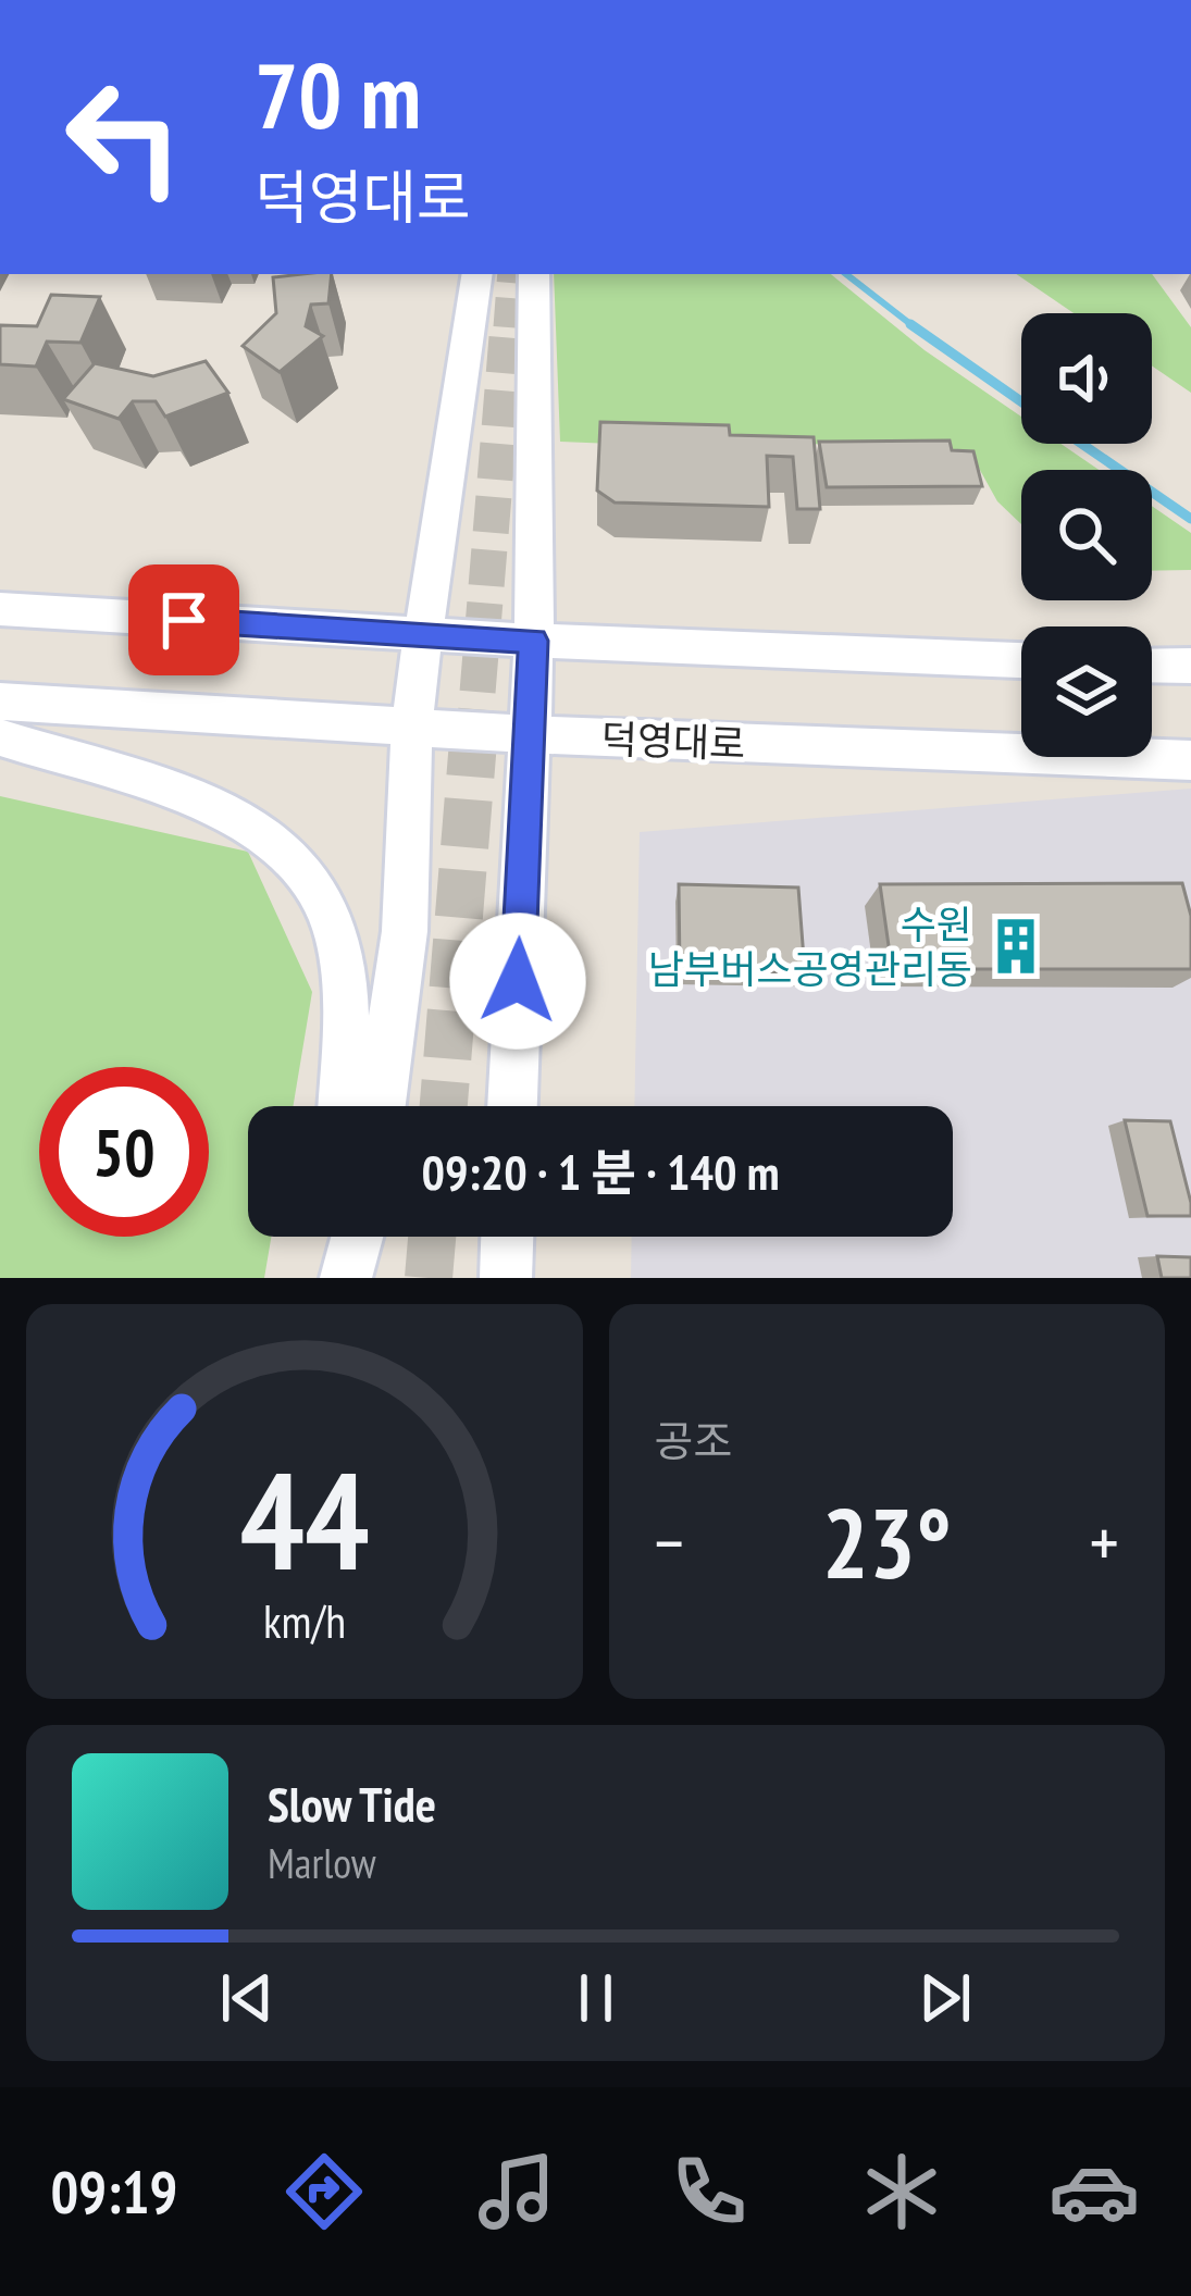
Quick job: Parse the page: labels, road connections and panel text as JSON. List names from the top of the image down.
{
  "streets": {
    "main road": ["덕영대로"]
  },
  "places": {
    "building": ["수원 남부버스공영관리동"]
  },
  "page": {
    "turn": ["70 m", "덕영대로"],
    "limit": "50",
    "trip": "09:20 · 1 분 · 140 m",
    "tile": "공조",
    "heat": ["−", "23°", "+"],
    "song": ["Slow Tide", "Marlow"],
    "tabs": "09:19",
    "gauge": ["44", "km/h"]
  }
}
